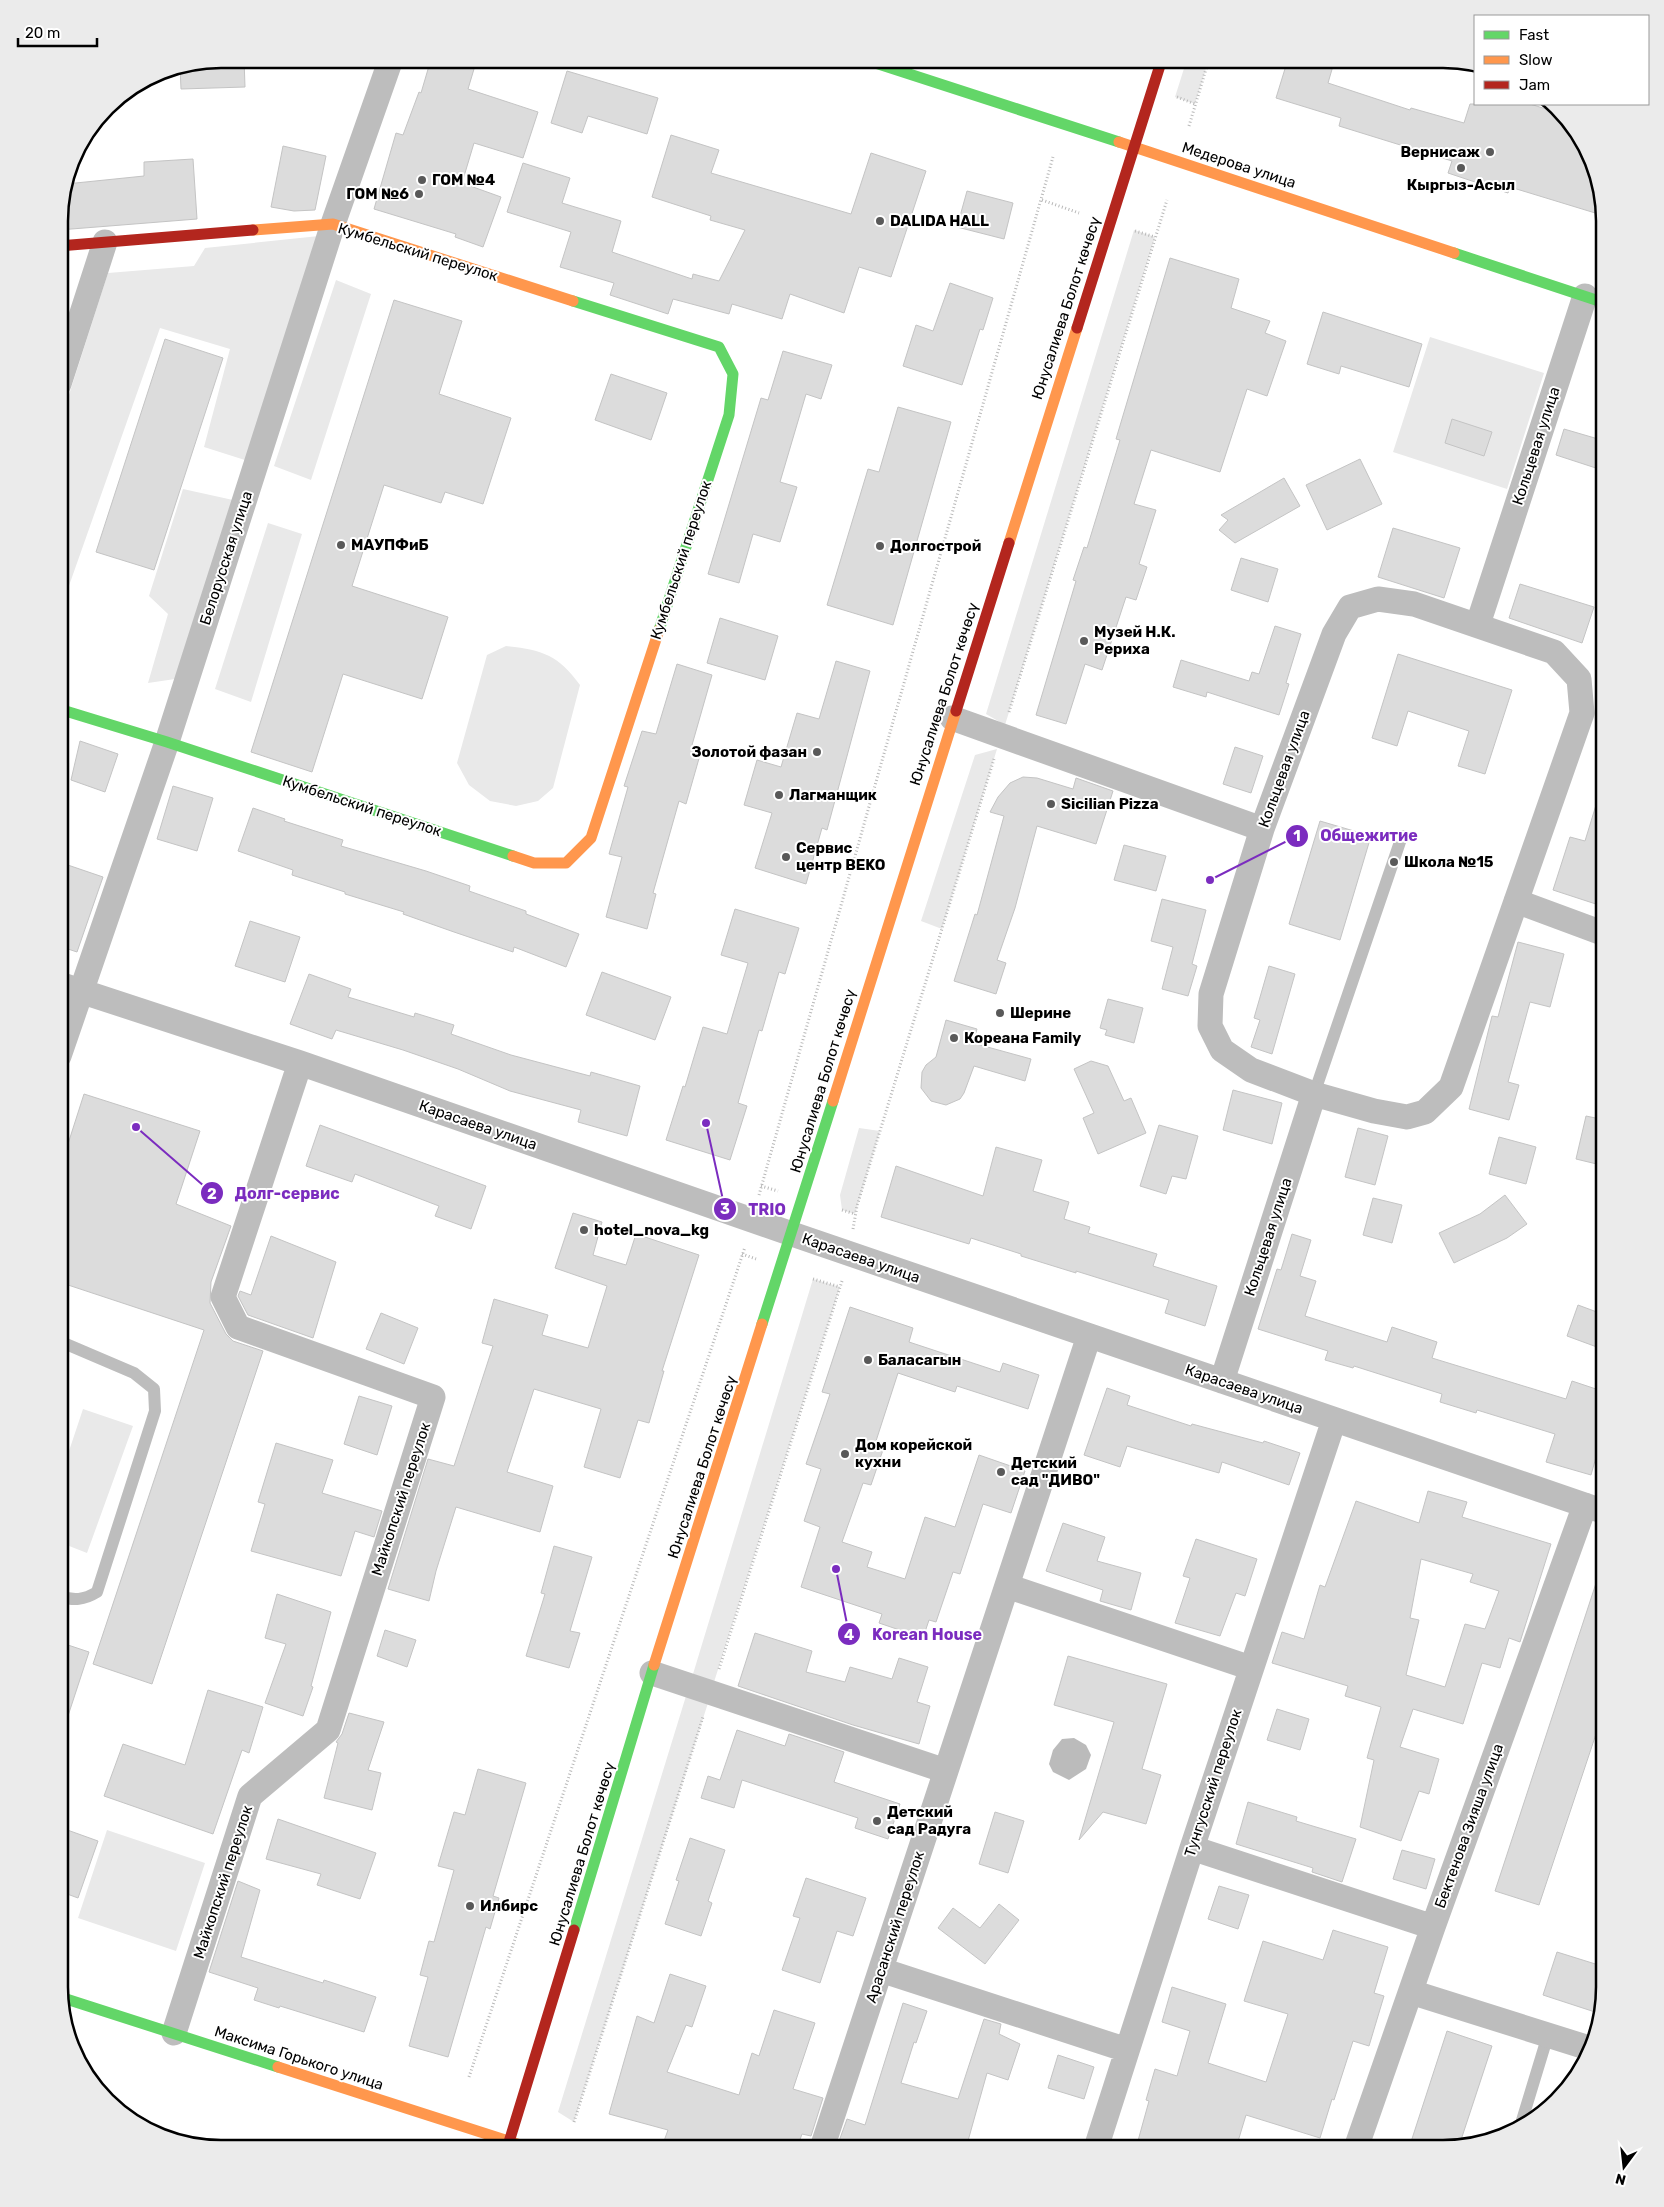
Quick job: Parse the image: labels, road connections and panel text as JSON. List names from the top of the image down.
{
  "streets": {
    "main road": [
      "Медерова улица",
      "Кумбельский переулок",
      "Юнусалиева Болот көчөсү",
      "Максима Горького улица"
    ],
    "street": [
      "Кольцевая улица",
      "Белорусская улица",
      "Карасаева улица",
      "Майкопский переулок",
      "Тунгусский переулок",
      "Бектенова Зияша улица",
      "Арасанский переулок"
    ]
  },
  "crossings": [
    ["Медерова улица", "Юнусалиева Болот көчөсү"],
    ["Медерова улица", "Кольцевая улица"],
    ["Кумбельский переулок", "Белорусская улица"],
    ["Юнусалиева Болот көчөсү", "Карасаева улица"],
    ["Кольцевая улица", "Карасаева улица"],
    ["Белорусская улица", "Карасаева улица"],
    ["Карасаева улица", "Майкопский переулок"],
    ["Карасаева улица", "Тунгусский переулок"],
    ["Карасаева улица", "Арасанский переулок"],
    ["Майкопский переулок", "Максима Горького улица"]
  ],
  "places": [
    "Вернисаж",
    "Кыргыз-Асыл",
    "ГОМ №4",
    "ГОМ №6",
    "DALIDA HALL",
    "МАУПФиБ",
    "Долгострой",
    "Музей Н.К. Рериха",
    "Золотой фазан",
    "Лагманщик",
    "Sicilian Pizza",
    "Сервис центр BEKO",
    "Школа №15",
    "Общежитие",
    "Шерине",
    "Кореана Family",
    "TRIO",
    "Долг-сервис",
    "hotel_nova_kg",
    "Баласагын",
    "Дом корейской кухни",
    "Детский сад \"ДИВО\"",
    "Korean House",
    "Детский сад Радуга",
    "Илбирс"
  ],
  "legend": ["Fast", "Slow", "Jam"],
  "scale_bar": "20 m",
  "north": "bottom"
}
